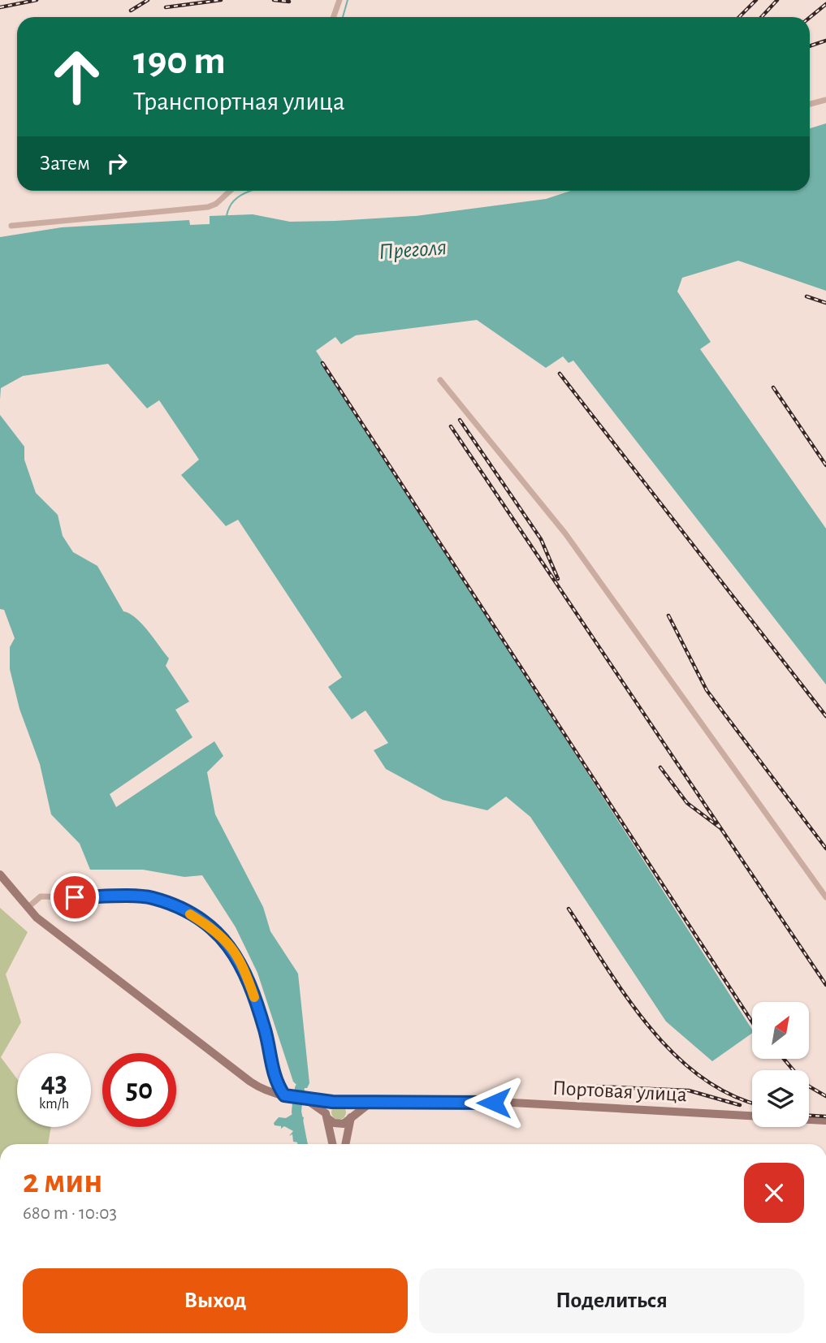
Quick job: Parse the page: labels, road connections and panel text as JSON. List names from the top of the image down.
{
  "streets": {
    "main road": ["Портовая улица"]
  },
  "water": ["Преголя"],
  "north": "top right",
  "page": {
    "turn": ["190 m", "Транспортная улица"],
    "then": "Затем",
    "speed": "43 km/h",
    "limit": "50",
    "heading": ["2 мин", "680 m · 10:03"],
    "buttons": ["Выход", "Поделиться"]
  }
}
